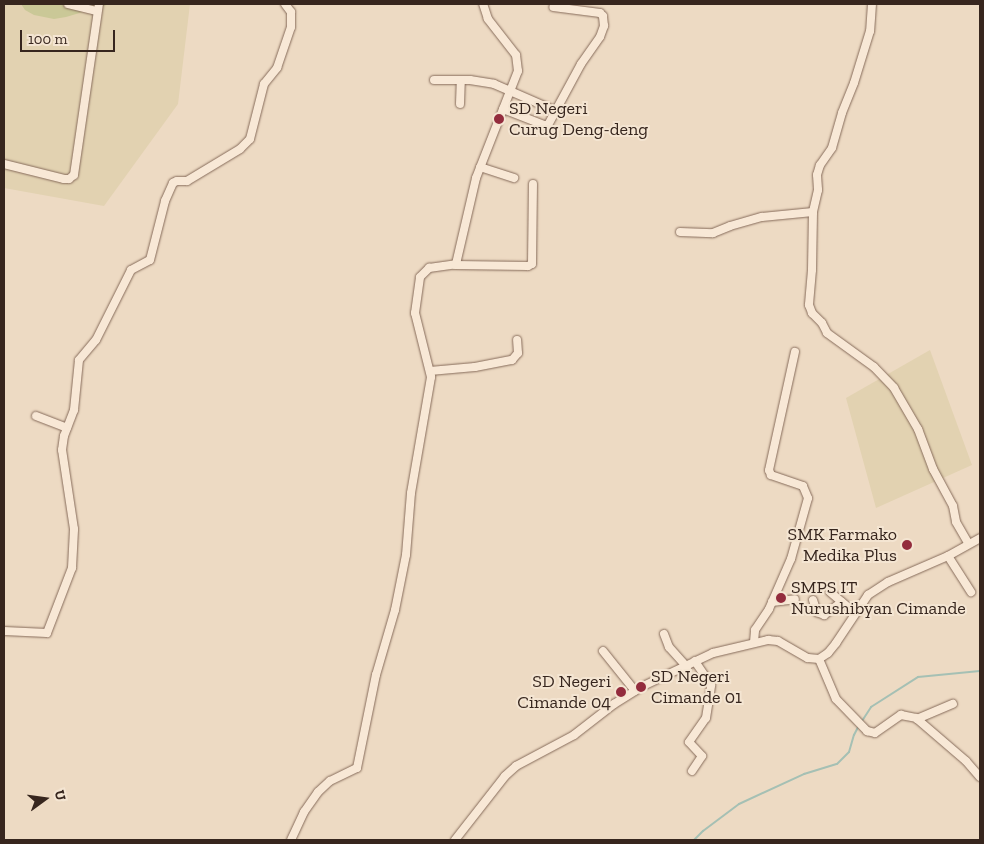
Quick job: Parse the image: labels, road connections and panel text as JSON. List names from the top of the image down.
{
  "places": [
    "SD Negeri Curug Deng-deng",
    "SMK Farmako Medika Plus",
    "SMPS IT Nurushibyan Cimande",
    "SD Negeri Cimande 01",
    "SD Negeri Cimande 04"
  ],
  "scale_bar": "100 m",
  "north": "right"
}
